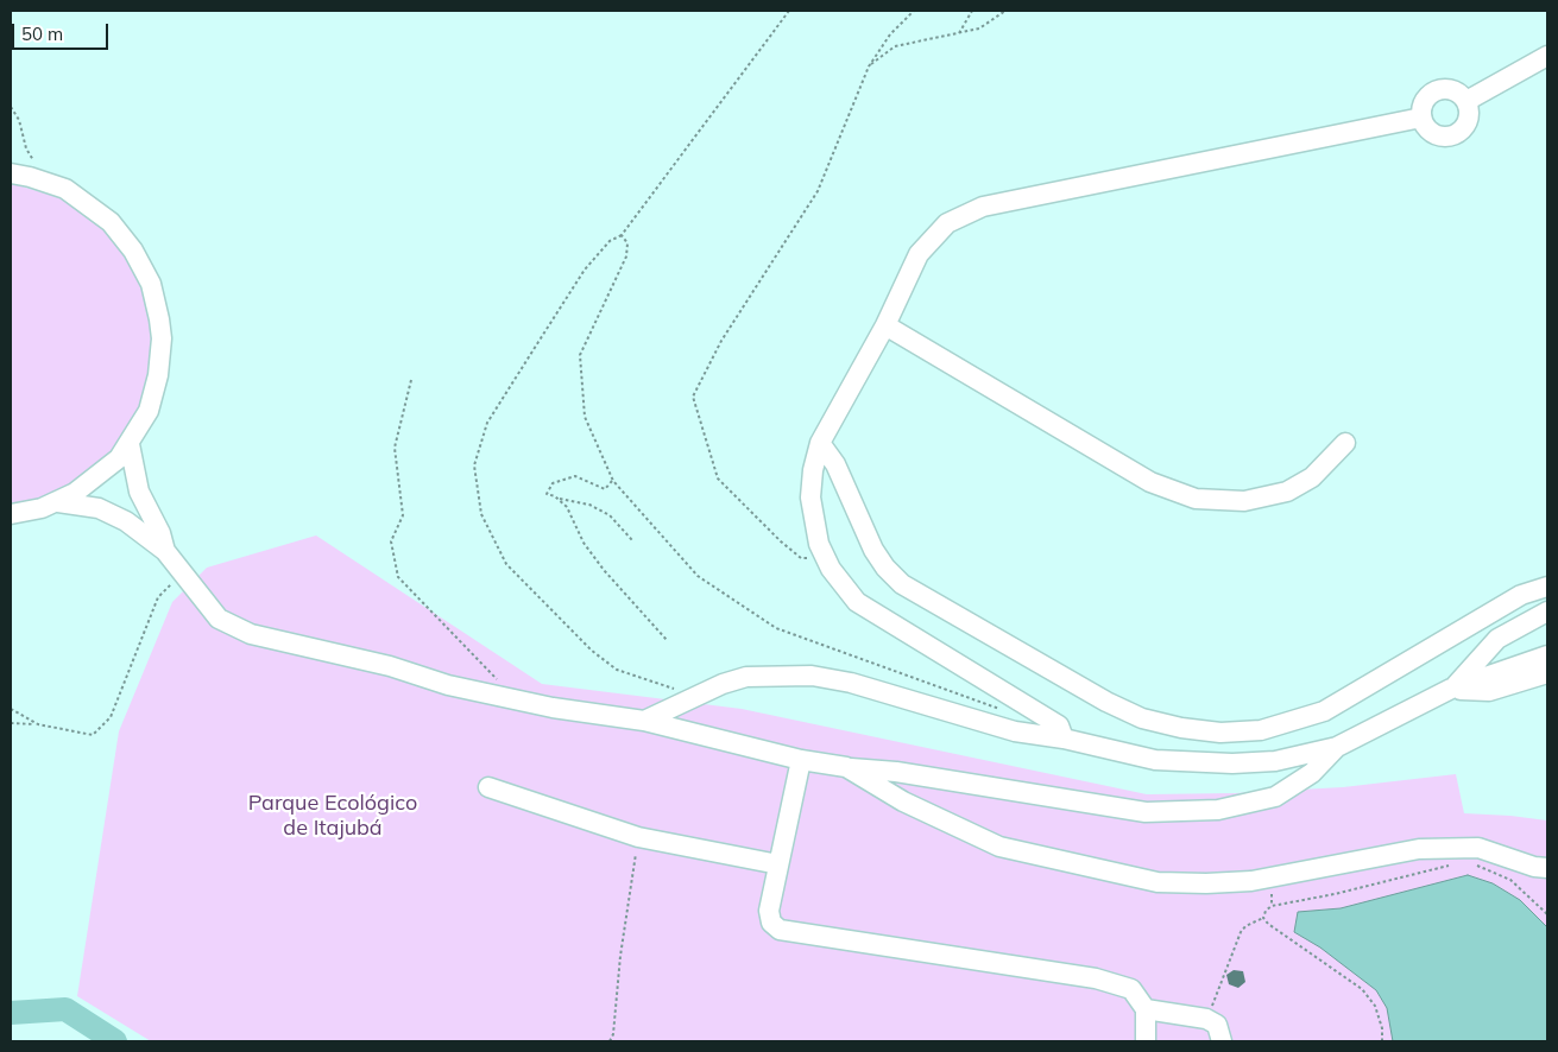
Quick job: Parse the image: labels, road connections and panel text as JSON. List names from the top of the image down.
{
  "parks": ["Parque Ecológico de Itajubá"],
  "scale_bar": "50 m"
}
